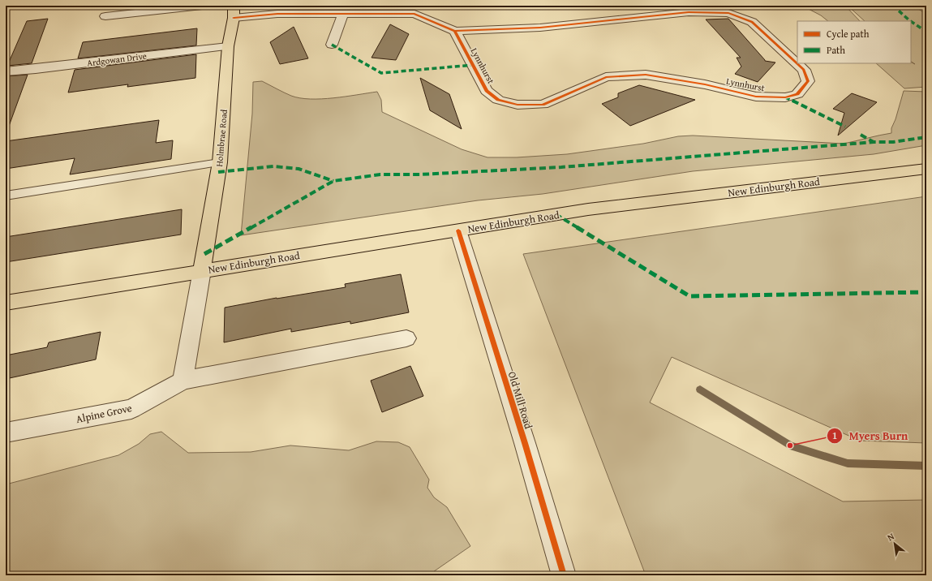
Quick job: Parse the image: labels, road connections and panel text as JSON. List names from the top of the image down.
{
  "streets": {
    "main road": ["Holmbrae Road", "New Edinburgh Road"],
    "street": [
      "Ardgowan Drive",
      "Lynnhurst",
      "Old Mill Road",
      "Alpine Grove"
    ]
  },
  "crossings": [
    ["Ardgowan Drive", "Holmbrae Road"],
    ["Lynnhurst", "Holmbrae Road"],
    ["Holmbrae Road", "New Edinburgh Road"],
    ["New Edinburgh Road", "Old Mill Road"]
  ],
  "places": ["Myers Burn"],
  "legend": ["Cycle path", "Path"],
  "north": "top left"
}
